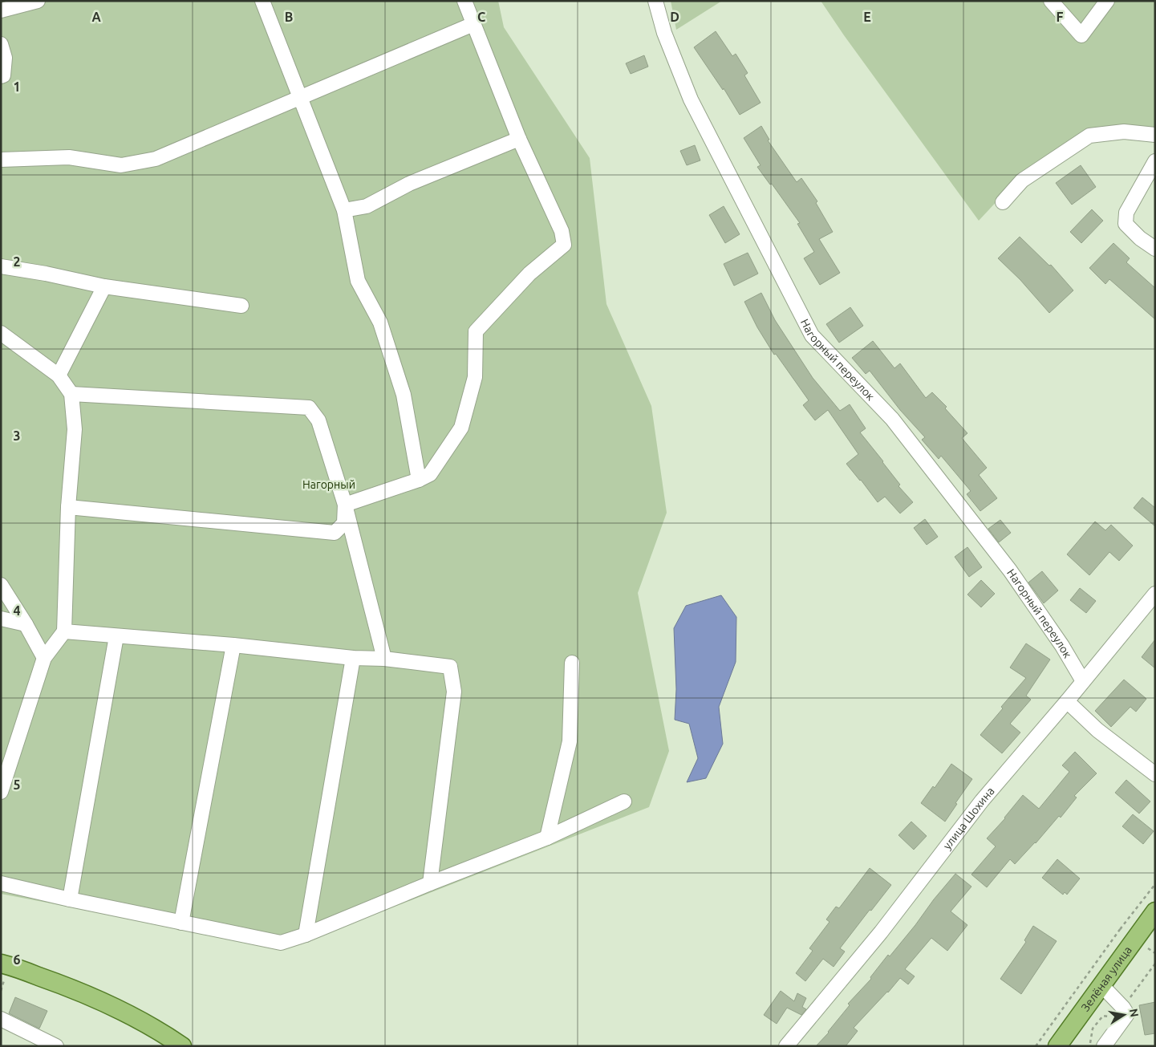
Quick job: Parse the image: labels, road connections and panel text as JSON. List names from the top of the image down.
{
  "streets": {
    "main road": ["Зелёная улица"],
    "street": ["Нагорный переулок", "улица Шохина"]
  },
  "crossings": [
    ["Нагорный переулок", "улица Шохина"]
  ],
  "parks": ["Нагорный"],
  "north": "right",
  "grid": {
    "columns": [
      "A",
      "B",
      "C",
      "D",
      "E",
      "F"
    ],
    "rows": [
      "1",
      "2",
      "3",
      "4",
      "5",
      "6"
    ]
  }
}
